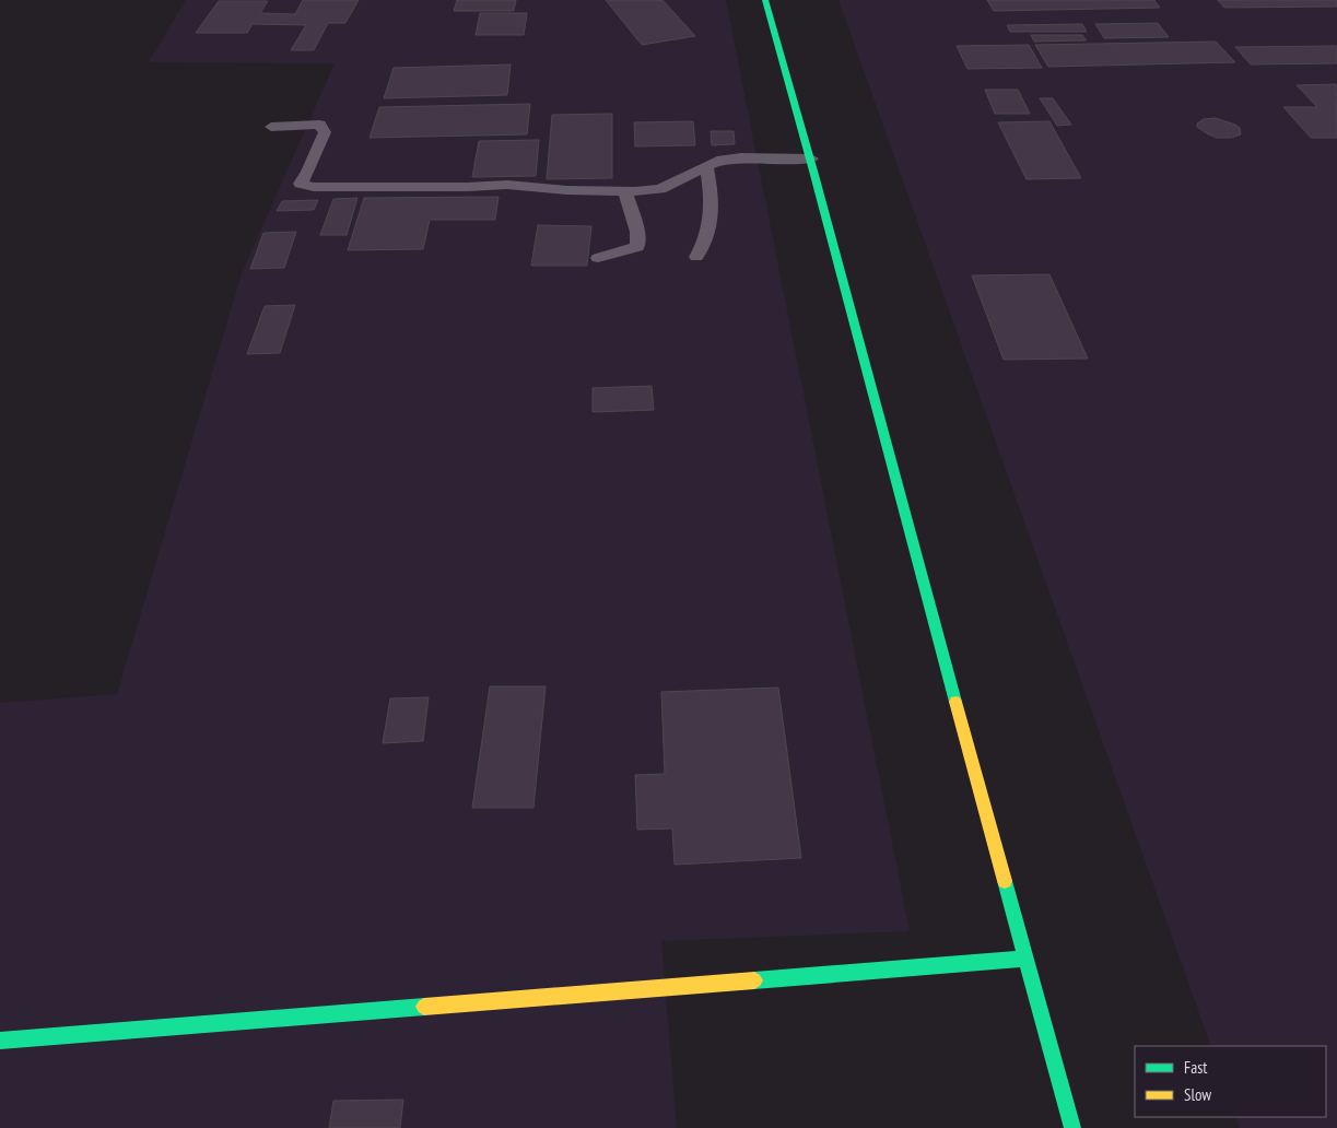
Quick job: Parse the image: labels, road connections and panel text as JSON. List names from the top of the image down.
{
  "legend": ["Fast", "Slow"]
}
